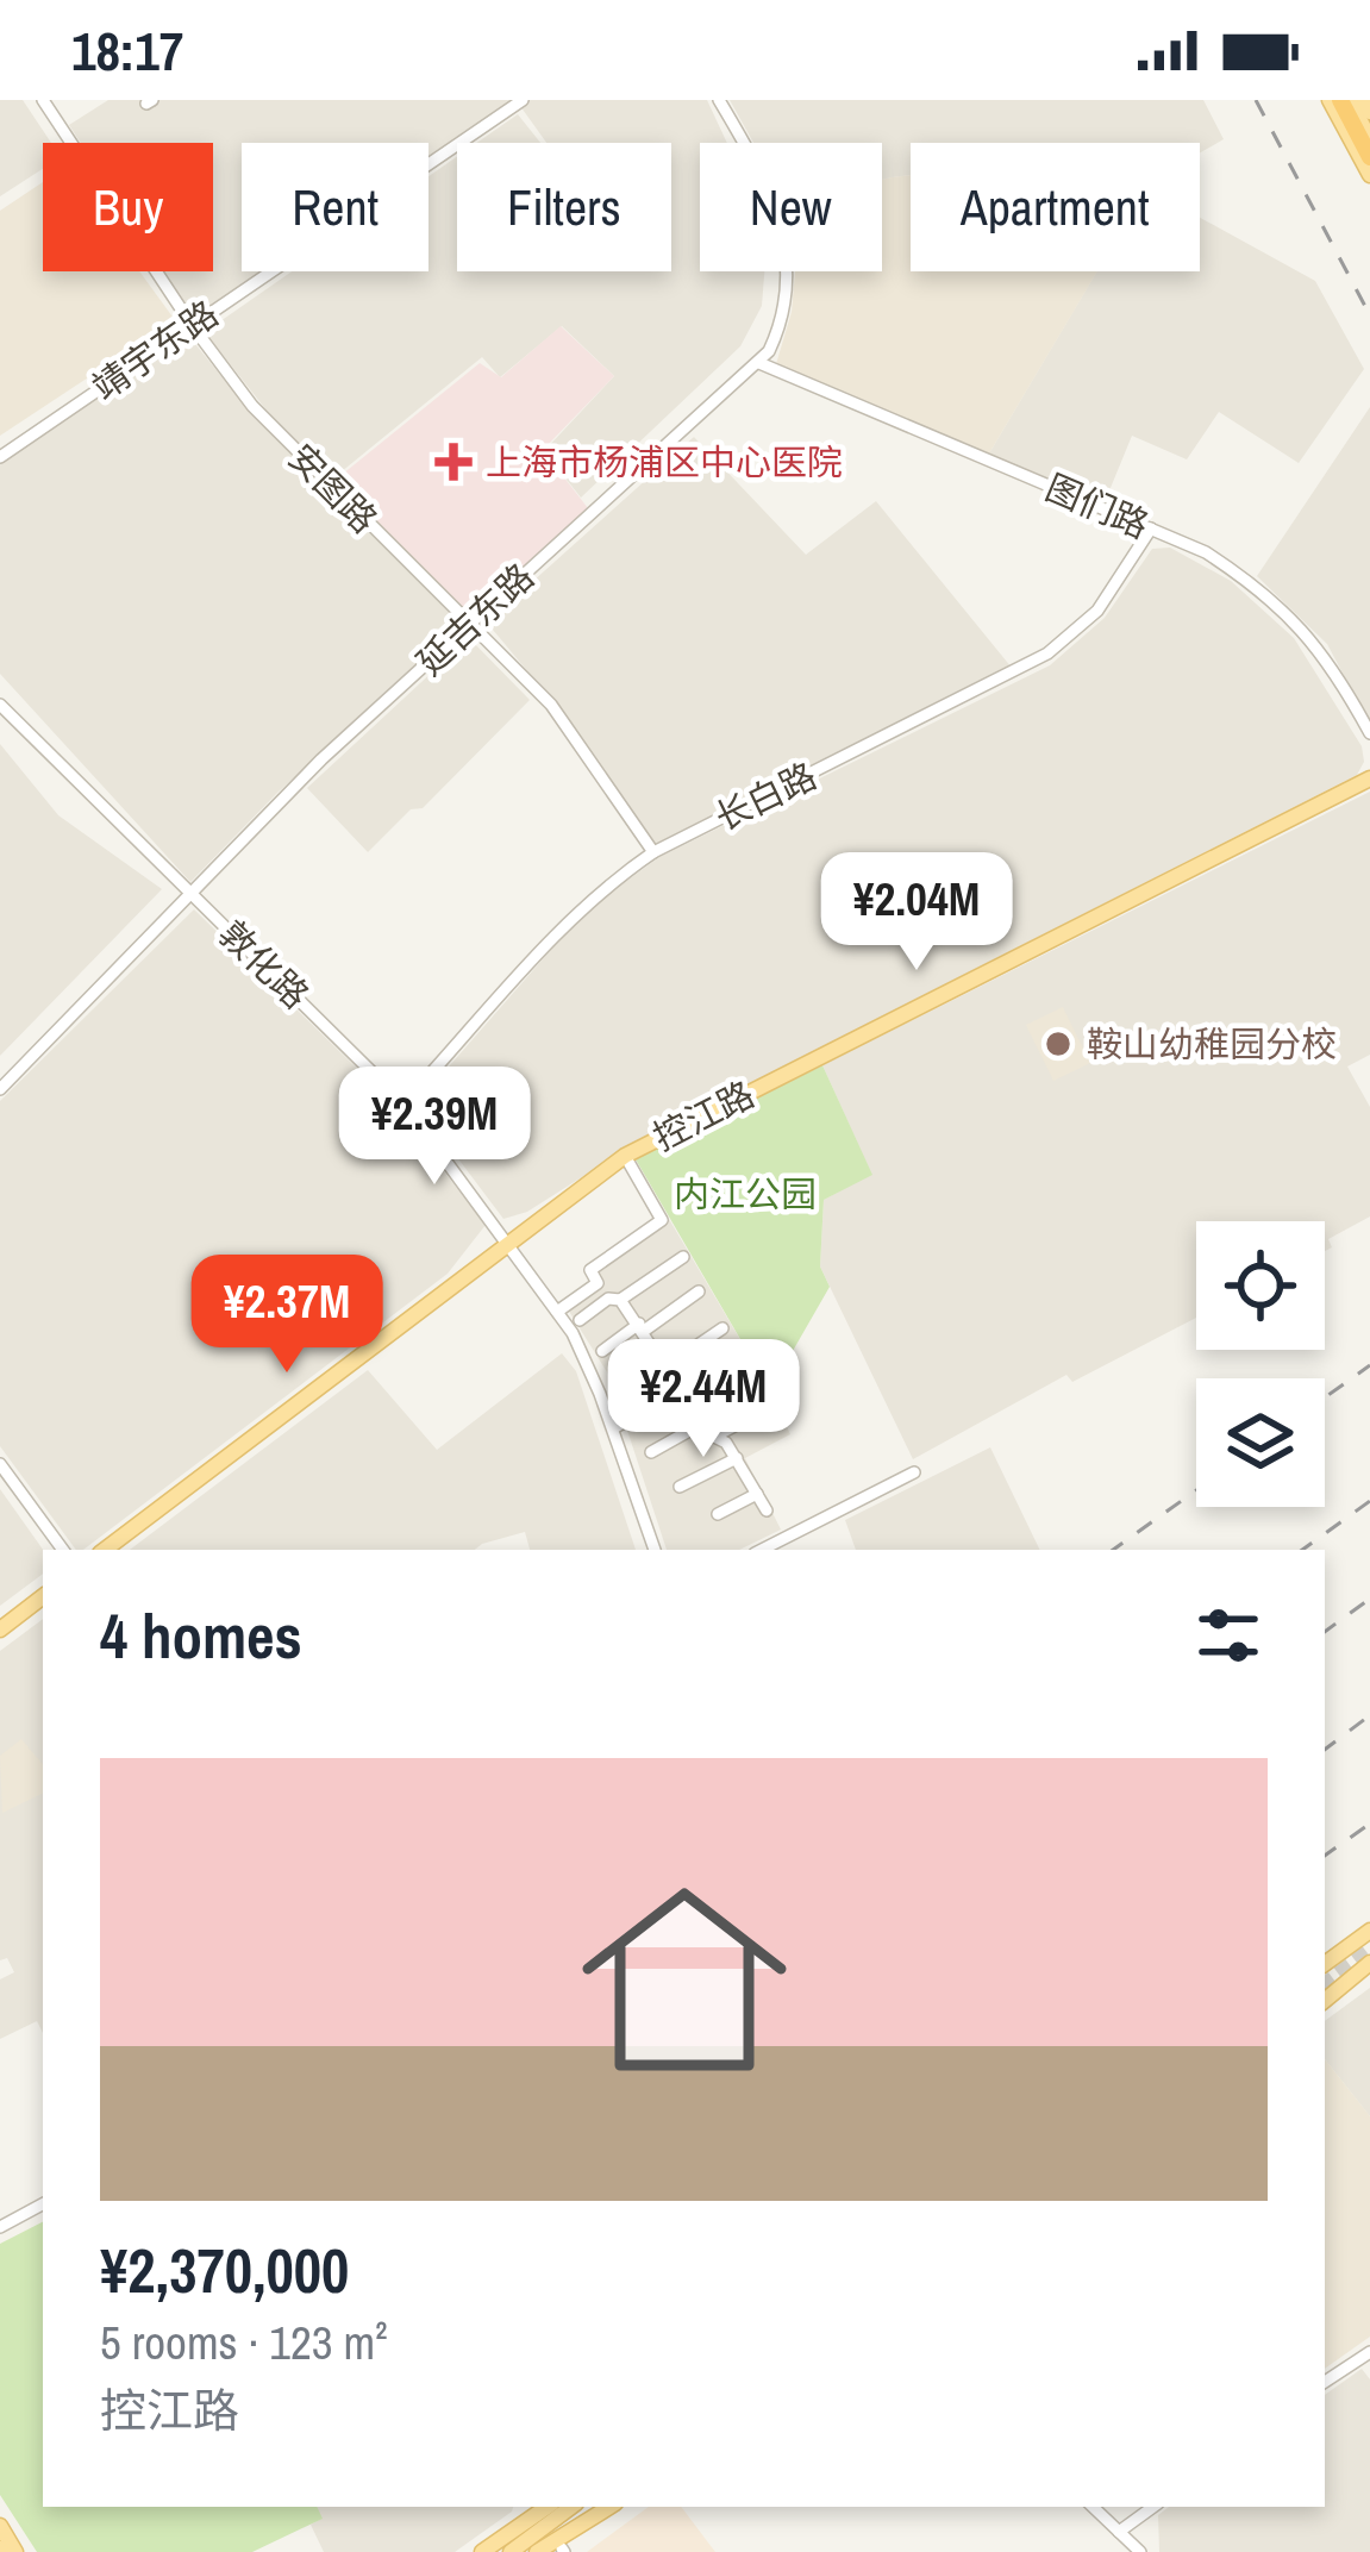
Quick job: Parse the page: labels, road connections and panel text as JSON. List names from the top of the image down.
{
  "streets": {
    "main road": ["控江路"],
    "street": [
      "靖宇东路",
      "安图路",
      "图们路",
      "延吉东路",
      "长白路",
      "敦化路"
    ]
  },
  "crossings": [
    ["靖宇东路", "安图路"],
    ["安图路", "延吉东路"],
    ["安图路", "长白路"],
    ["图们路", "延吉东路"],
    ["图们路", "长白路"],
    ["延吉东路", "敦化路"],
    ["长白路", "敦化路"],
    ["敦化路", "控江路"]
  ],
  "parks": ["内江公园"],
  "places": {
    "health": ["上海市杨浦区中心医院"],
    "other": ["鞍山幼稚园分校"]
  },
  "page": {
    "status": "18:17",
    "chip": [
      "Buy",
      "Rent",
      "Filters",
      "New",
      "Apartment"
    ],
    "price": [
      "¥2.04M",
      "¥2.39M",
      "¥2.37M",
      "¥2.44M"
    ],
    "heading": "4 homes",
    "list": [
      {
        "name": "¥2,370,000",
        "note": "5 rooms · 123 m² · 控江路"
      }
    ]
  }
}
